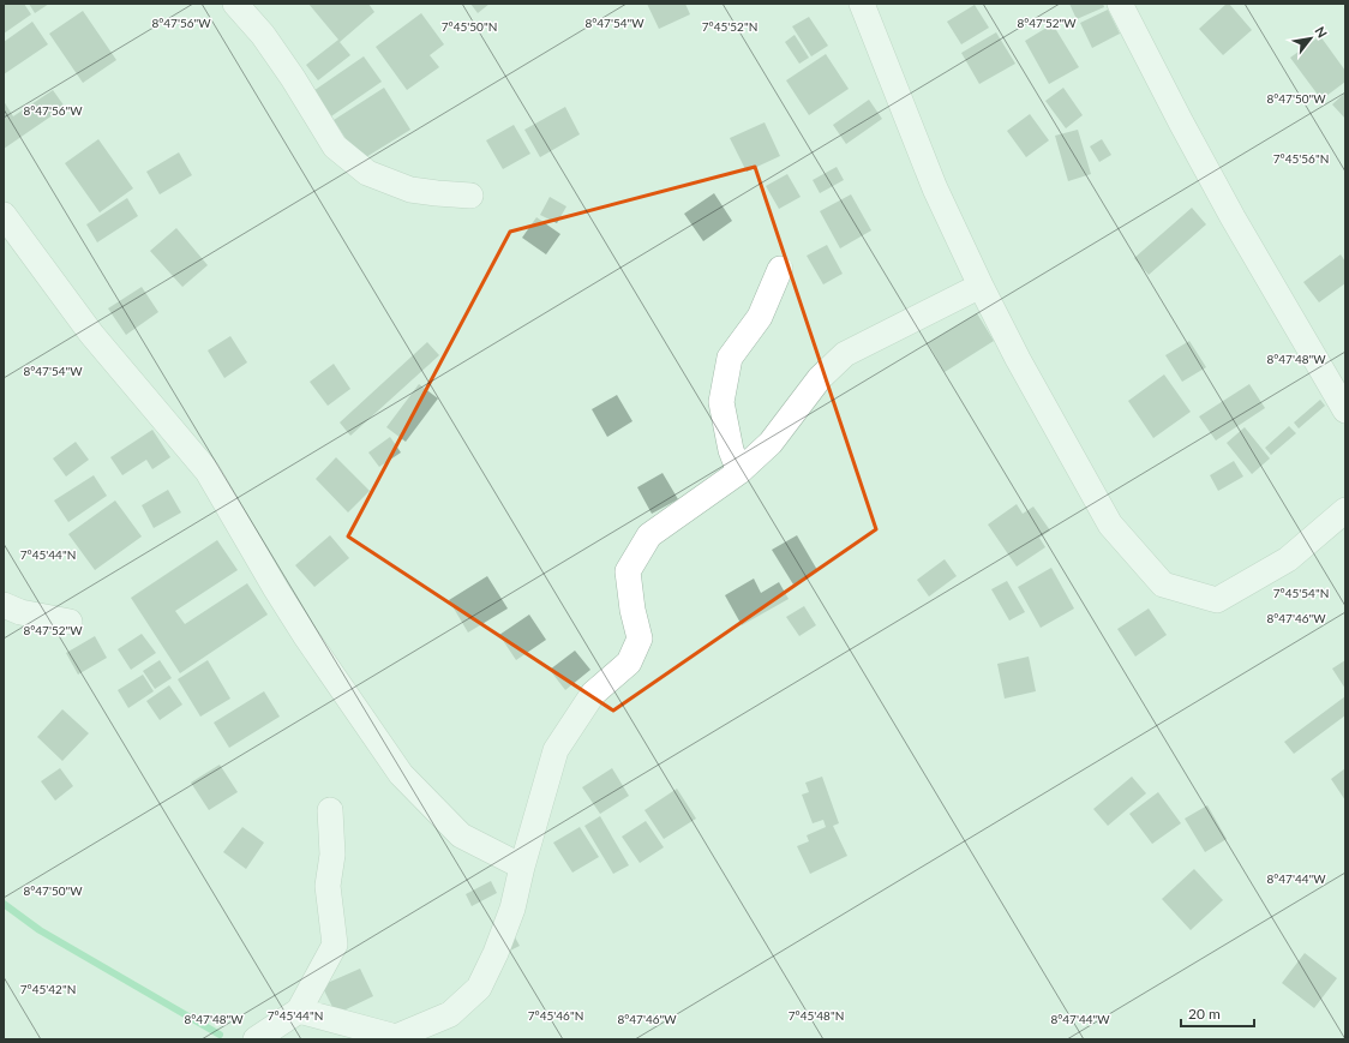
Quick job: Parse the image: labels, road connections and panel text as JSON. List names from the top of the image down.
{
  "scale_bar": "20 m",
  "north": "top right",
  "coordinates": [
    "8°47'56\"W",
    "8°47'54\"W",
    "8°47'52\"W",
    "7°45'50\"N",
    "7°45'52\"N",
    "8°47'50\"W",
    "7°45'56\"N",
    "8°47'48\"W",
    "7°45'44\"N",
    "7°45'54\"N",
    "8°47'46\"W",
    "8°47'44\"W",
    "7°45'42\"N",
    "7°45'46\"N",
    "7°45'48\"N"
  ]
}
